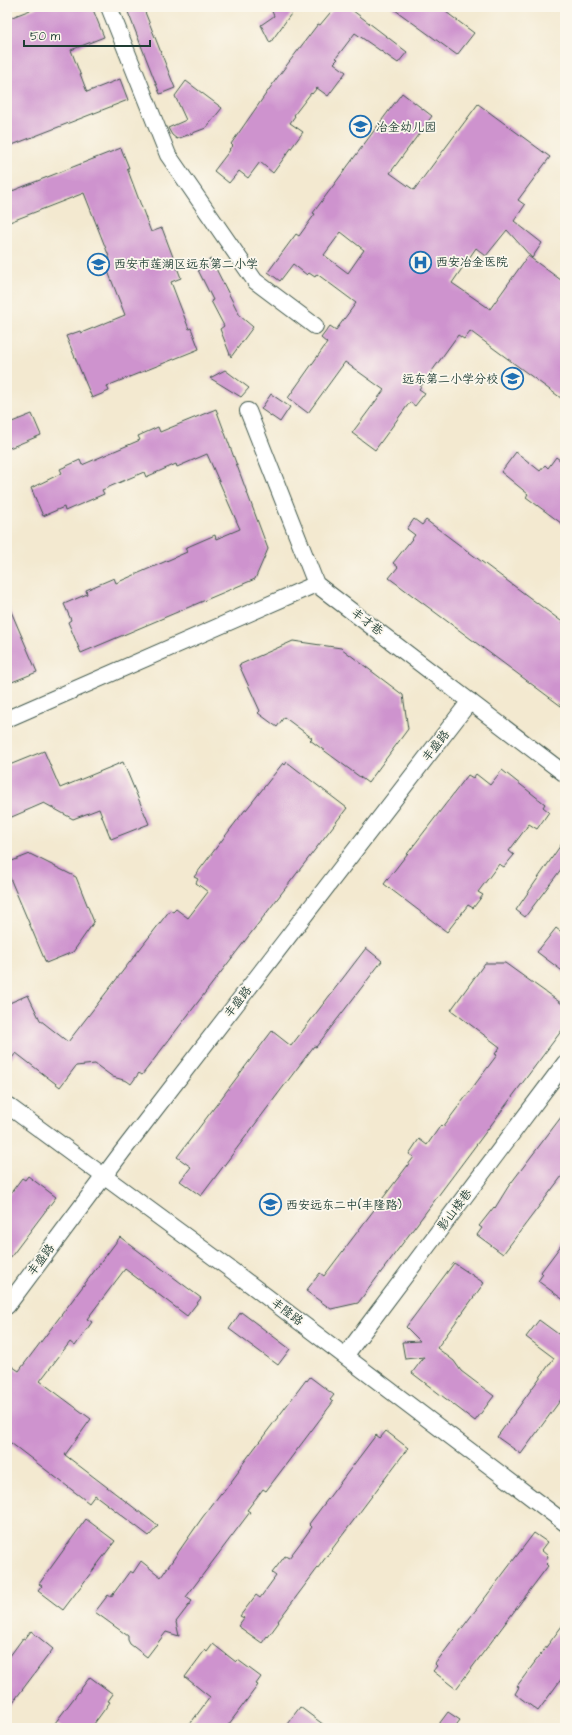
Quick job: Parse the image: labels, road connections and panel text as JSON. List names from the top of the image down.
{
  "streets": {
    "street": [
      "丰才巷",
      "丰盛路",
      "影山楼巷",
      "丰隆路"
    ]
  },
  "crossings": [
    ["丰才巷", "丰盛路"],
    ["丰盛路", "丰隆路"],
    ["影山楼巷", "丰隆路"]
  ],
  "places": {
    "school or university": [
      "冶金幼儿园",
      "西安市莲湖区远东第二小学",
      "远东第二小学分校",
      "西安远东二中(丰隆路)"
    ],
    "hospital": ["西安冶金医院"]
  },
  "scale_bar": "50 m"
}
